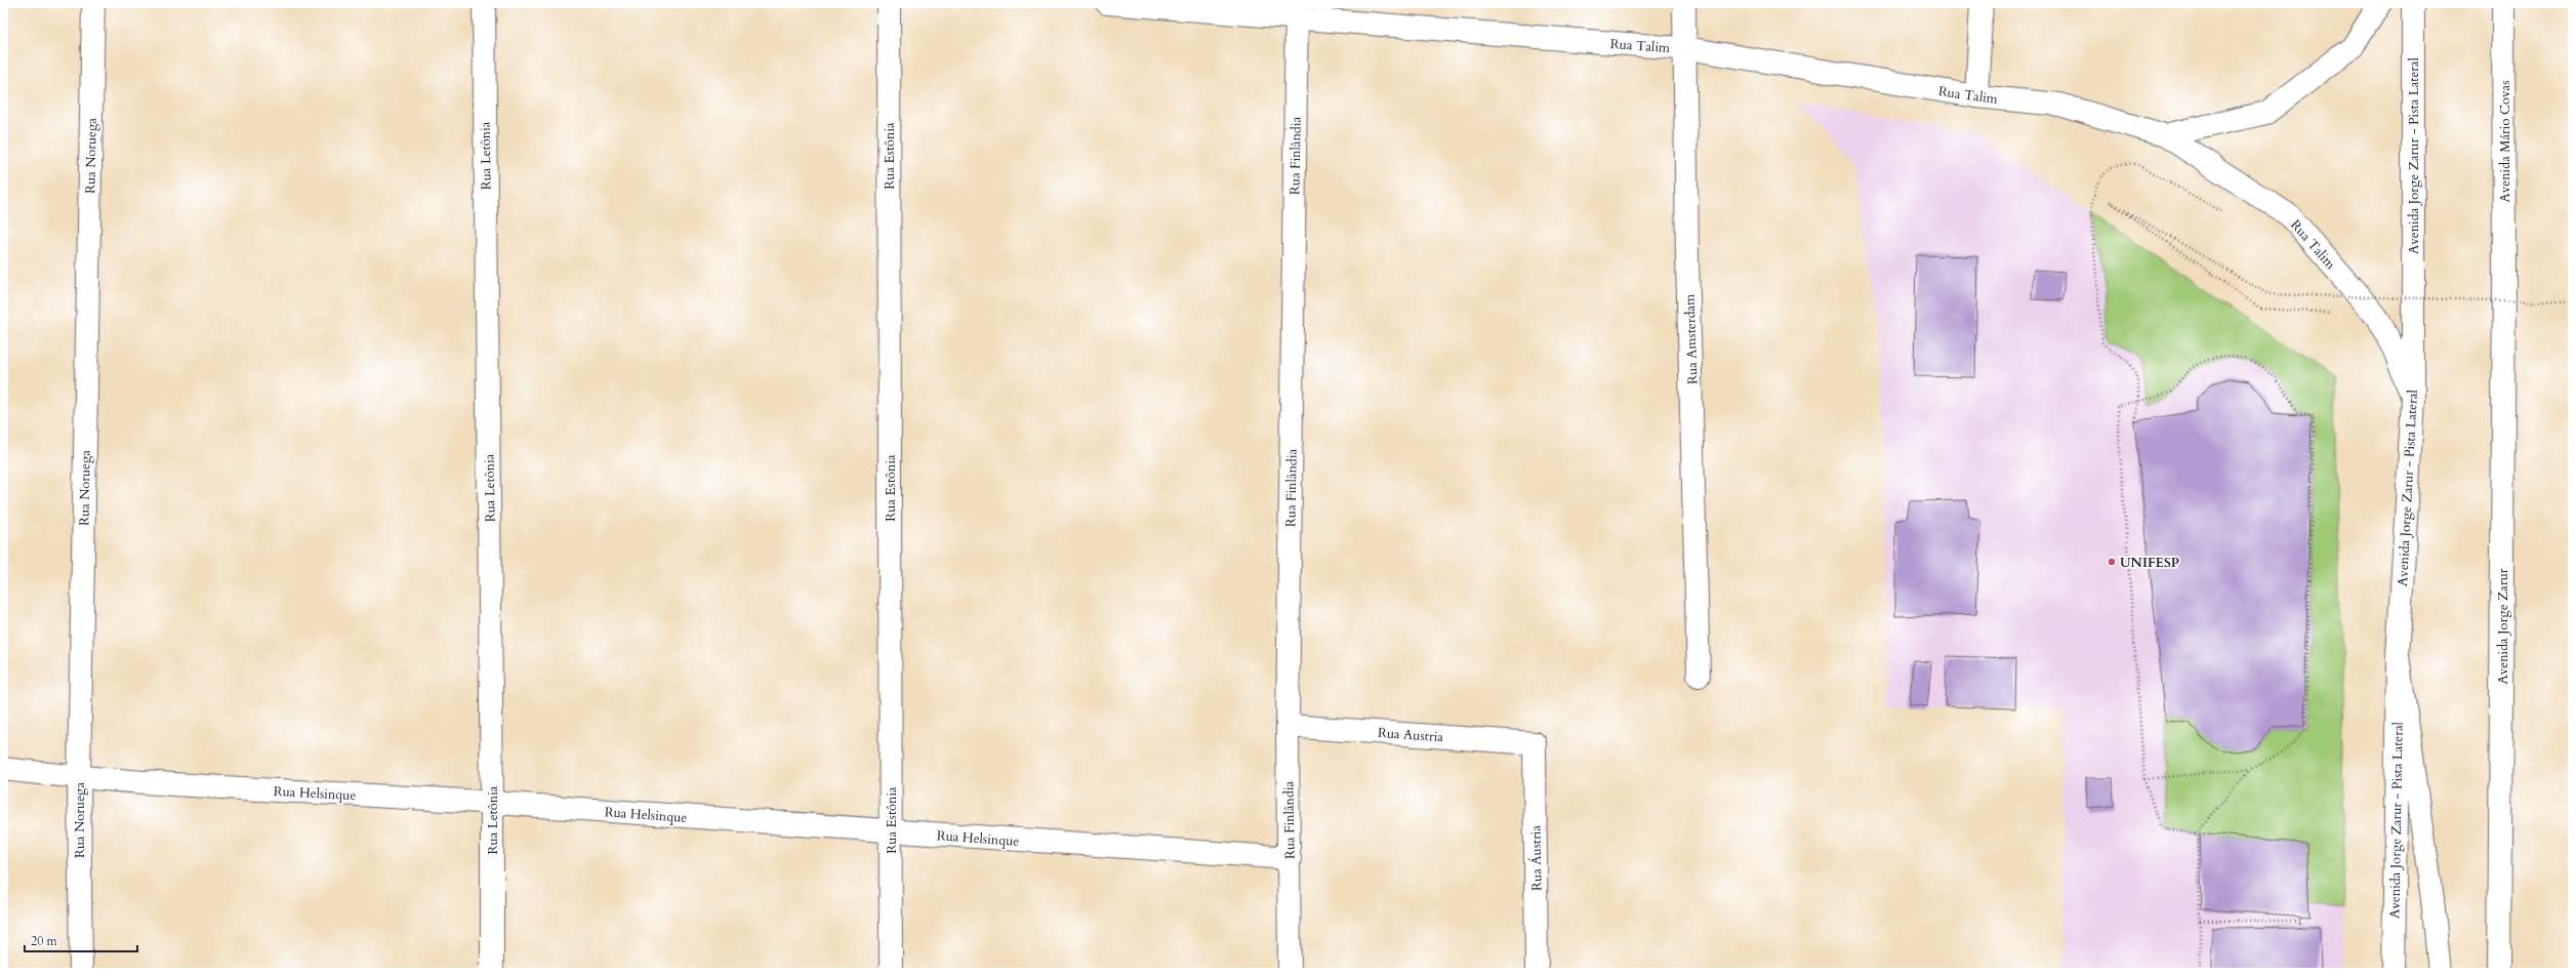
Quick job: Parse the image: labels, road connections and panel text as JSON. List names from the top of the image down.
{
  "streets": {
    "main road": [
      "Rua Talim",
      "Avenida Mário Covas",
      "Rua Noruega",
      "Rua Letônia",
      "Rua Estônia",
      "Rua Finlândia",
      "Avenida Jorge Zarur - Pista Lateral",
      "Rua Amsterdam",
      "Avenida Jorge Zarur",
      "Rua Austria",
      "Rua Helsinque",
      "Rua Áustria"
    ]
  },
  "crossings": [
    ["Rua Talim", "Rua Finlândia"],
    ["Rua Talim", "Avenida Jorge Zarur - Pista Lateral"],
    ["Rua Talim", "Rua Amsterdam"],
    ["Avenida Mário Covas", "Avenida Jorge Zarur"],
    ["Rua Noruega", "Rua Helsinque"],
    ["Rua Letônia", "Rua Helsinque"],
    ["Rua Estônia", "Rua Helsinque"],
    ["Rua Finlândia", "Rua Austria"],
    ["Rua Finlândia", "Rua Helsinque"],
    ["Rua Austria", "Rua Áustria"]
  ],
  "places": ["UNIFESP"],
  "scale_bar": "20 m"
}
